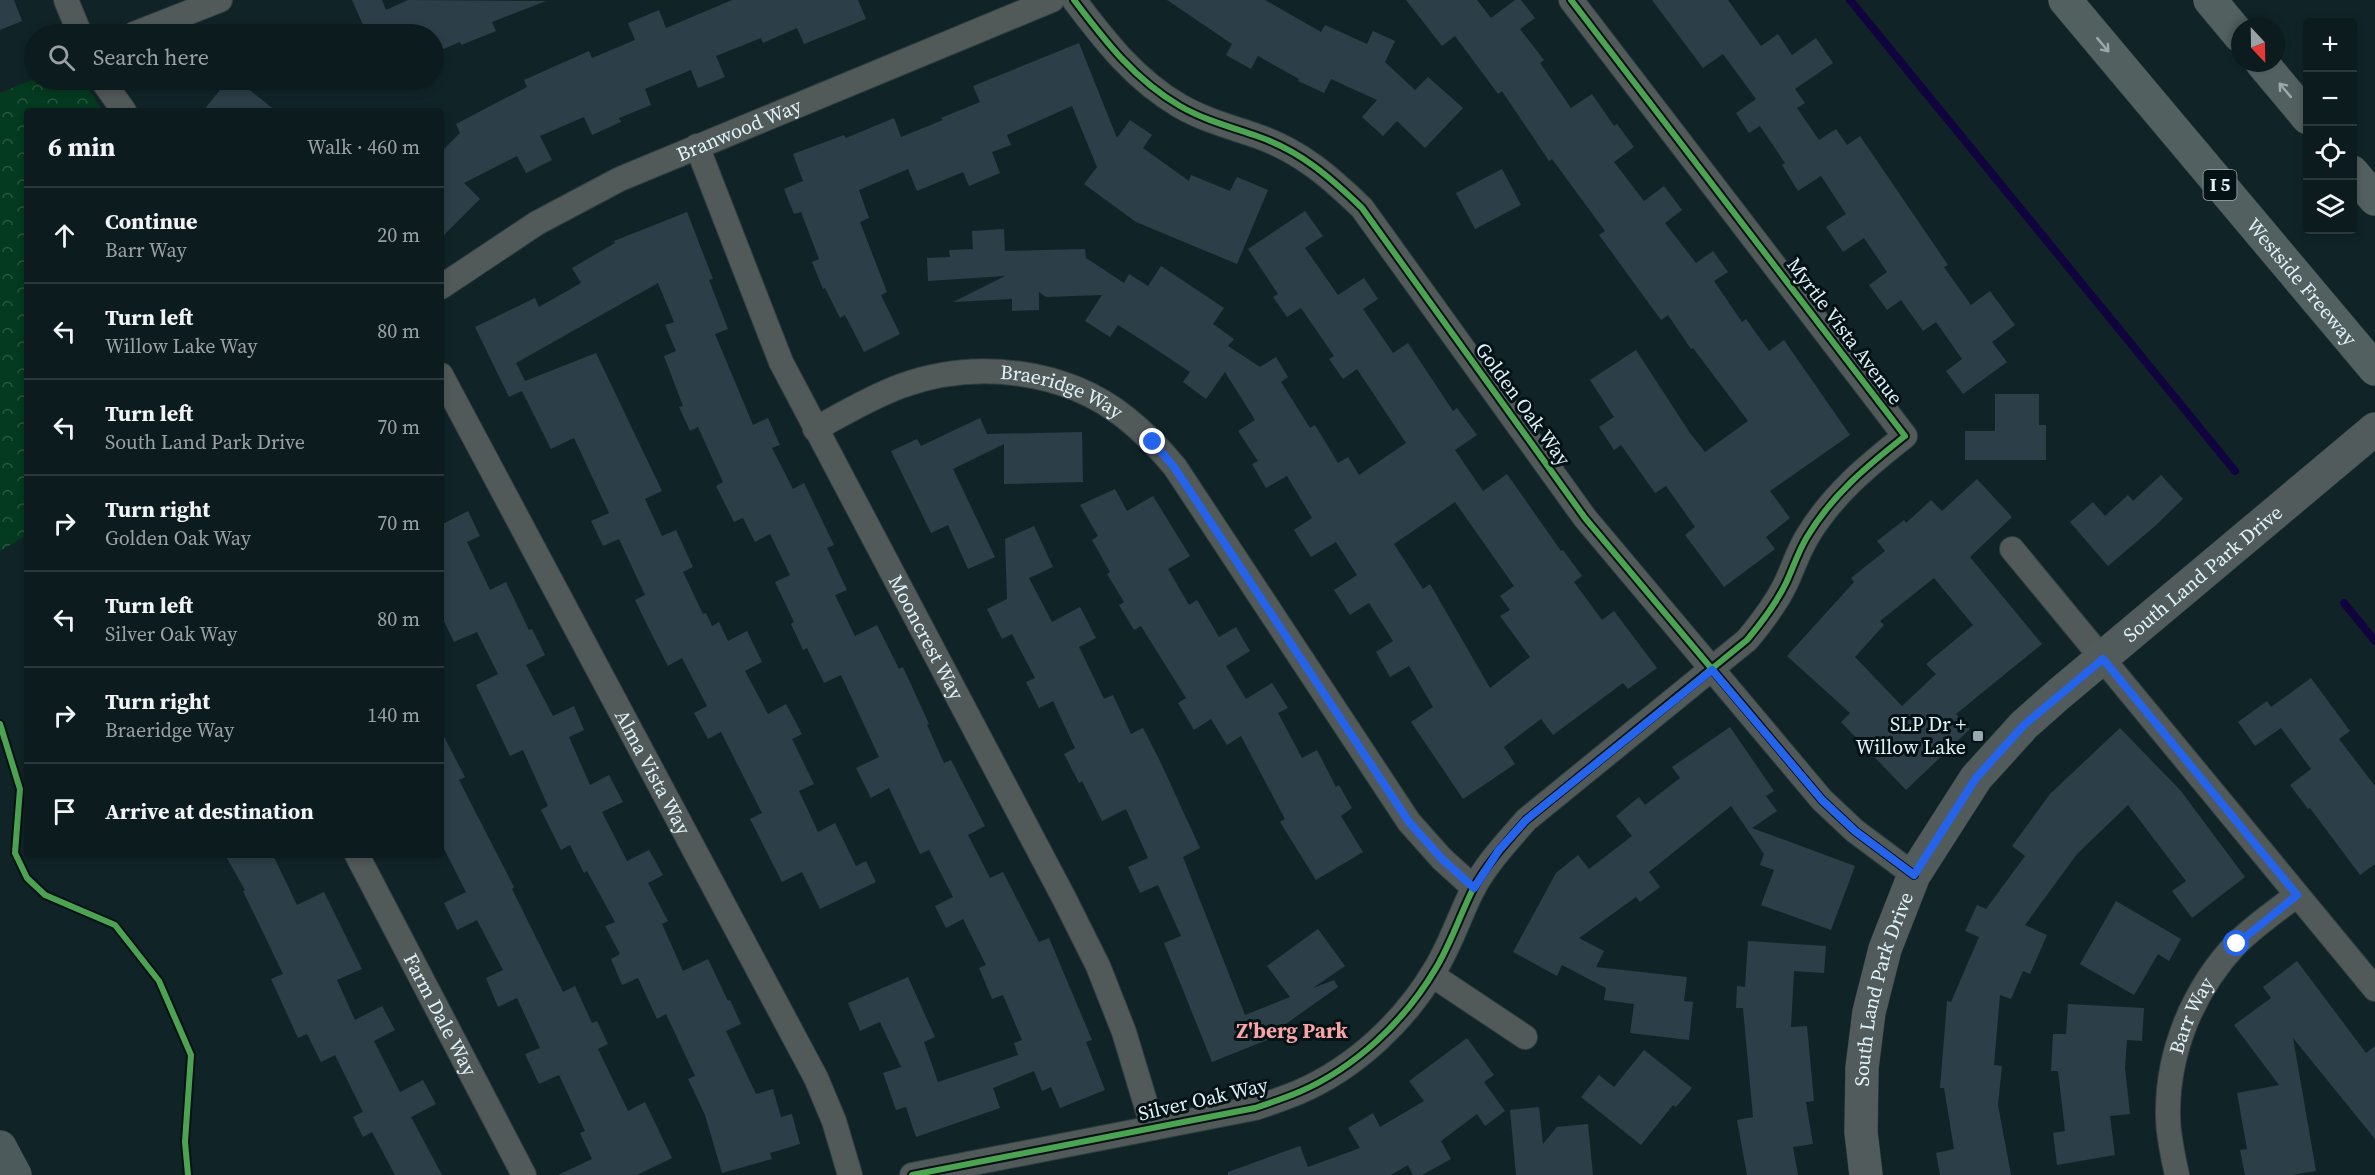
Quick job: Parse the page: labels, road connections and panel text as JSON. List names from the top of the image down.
{
  "streets": {
    "highway": ["I 5", "Westside Freeway"],
    "street": [
      "Branwood Way",
      "Myrtle Vista Avenue",
      "Braeridge Way",
      "Golden Oak Way",
      "South Land Park Drive",
      "Mooncrest Way",
      "Alma Vista Way",
      "Farm Dale Way",
      "Barr Way",
      "Silver Oak Way"
    ]
  },
  "crossings": [
    ["Branwood Way", "Mooncrest Way"],
    ["Myrtle Vista Avenue", "Golden Oak Way"],
    ["Myrtle Vista Avenue", "Silver Oak Way"],
    ["Braeridge Way", "Mooncrest Way"],
    ["Braeridge Way", "Silver Oak Way"],
    ["Golden Oak Way", "South Land Park Drive"],
    ["Golden Oak Way", "Silver Oak Way"],
    ["Mooncrest Way", "Silver Oak Way"]
  ],
  "one_way": ["Westside Freeway"],
  "districts": ["Z'berg Park"],
  "places": {
    "transit": ["SLP Dr + Willow Lake"]
  },
  "north": "bottom",
  "page": {
    "map_buttons": ["+", "−"],
    "search": "Search here",
    "heading": ["6 min", "Walk · 460 m"],
    "list": [
      ["Continue", "Barr Way", "20 m"],
      ["Turn left", "Willow Lake Way", "80 m"],
      ["Turn left", "South Land Park Drive", "70 m"],
      ["Turn right", "Golden Oak Way", "70 m"],
      ["Turn left", "Silver Oak Way", "80 m"],
      ["Turn right", "Braeridge Way", "140 m"],
      "Arrive at destination"
    ]
  }
}
